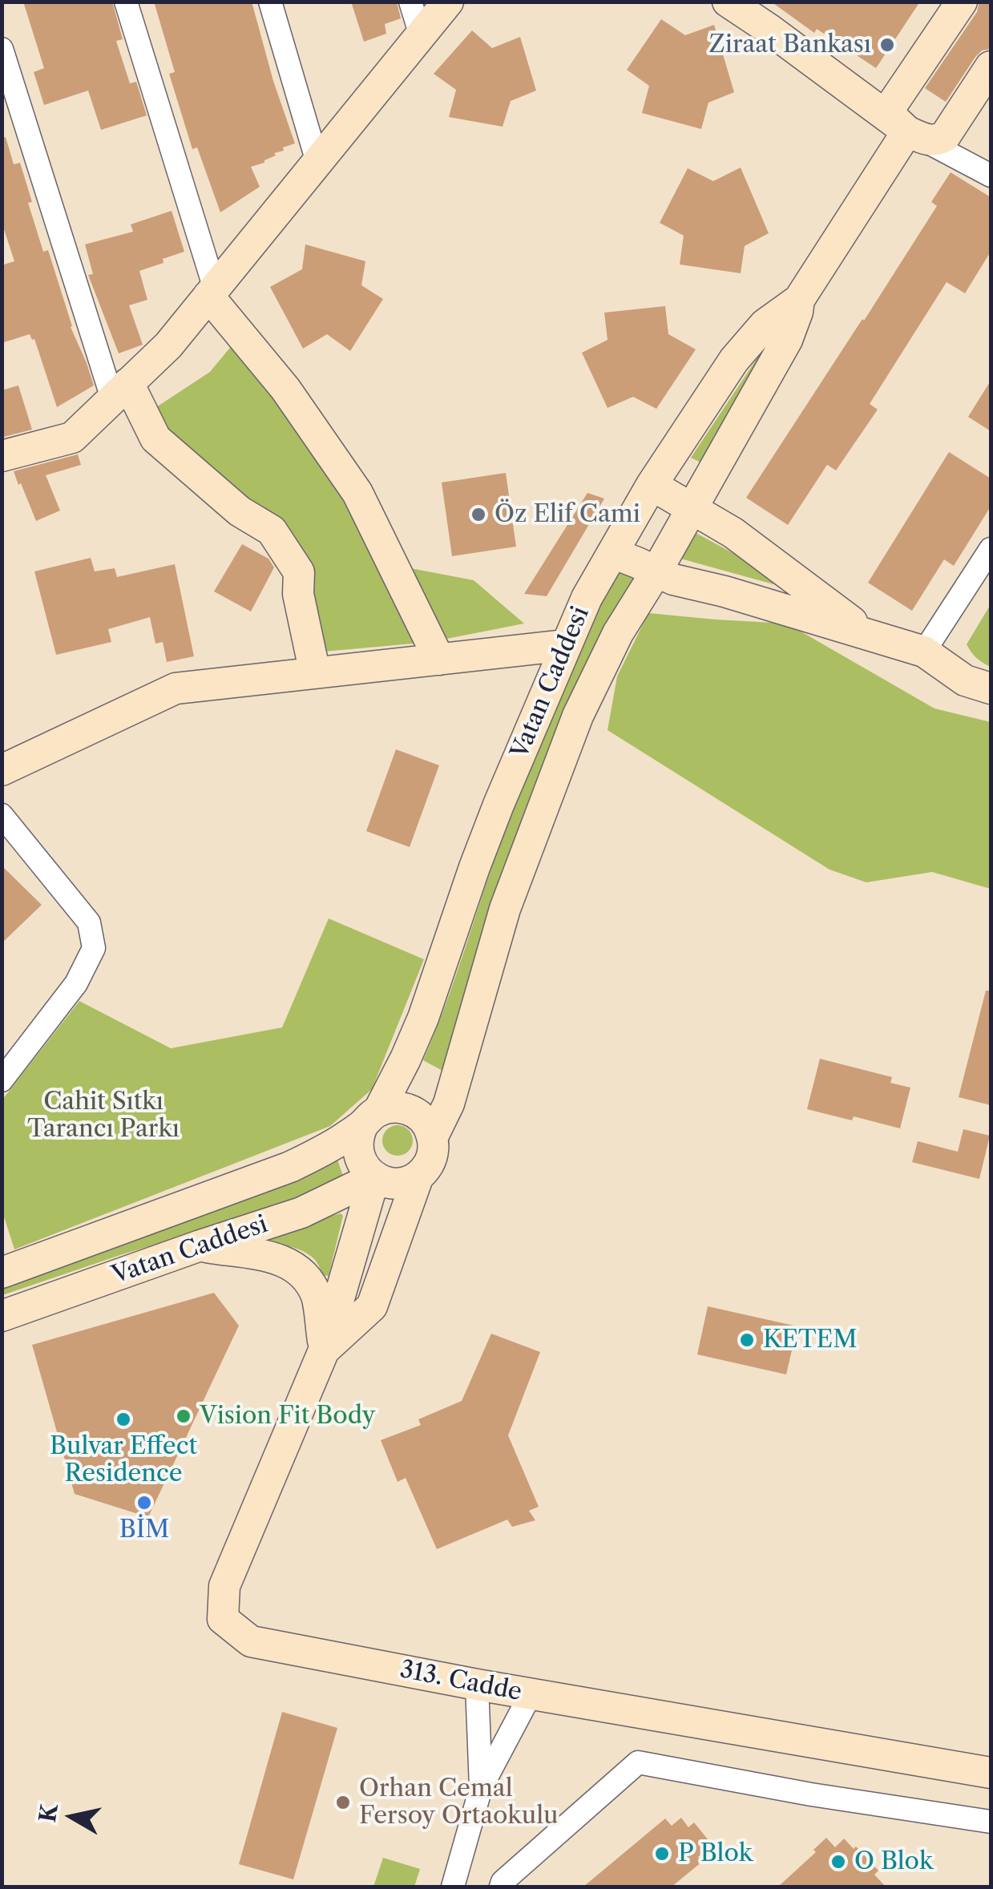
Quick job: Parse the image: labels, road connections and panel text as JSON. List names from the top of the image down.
{
  "streets": {
    "main road": ["Vatan Caddesi", "313. Cadde"]
  },
  "crossings": [
    ["Vatan Caddesi", "313. Cadde"]
  ],
  "parks": ["Cahit Sıtkı Tarancı Parkı"],
  "places": [
    "Ziraat Bankası",
    "Öz Elif Cami",
    "KETEM",
    "Vision Fit Body",
    "Bulvar Effect Residence",
    "BİM",
    "Orhan Cemal Fersoy Ortaokulu",
    "P Blok",
    "O Blok"
  ],
  "north": "left"
}
